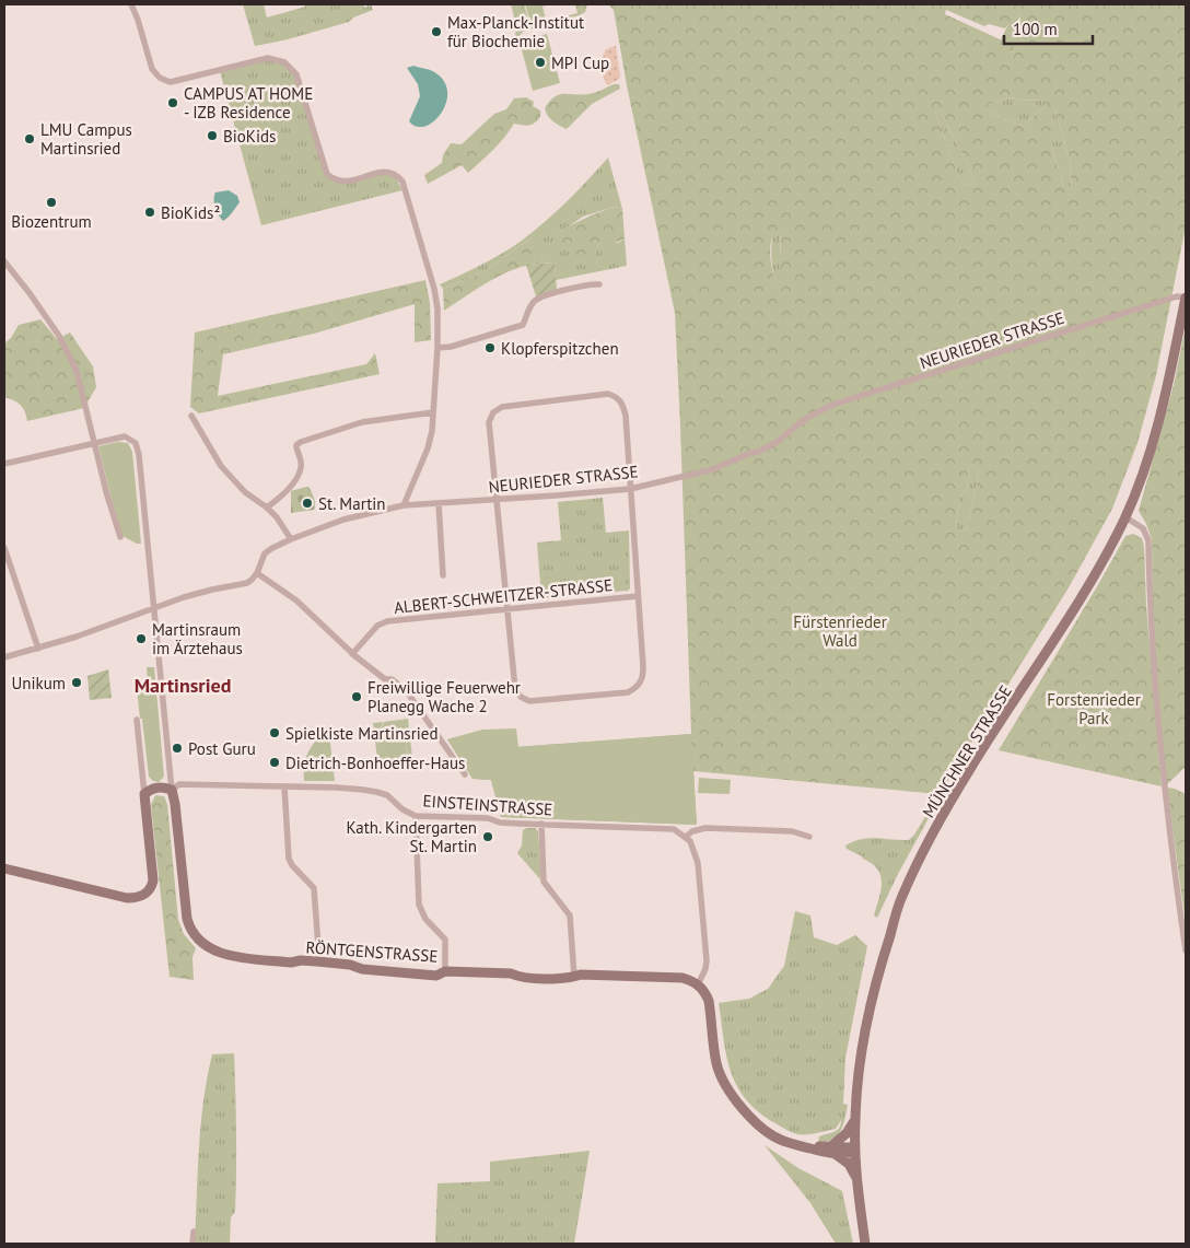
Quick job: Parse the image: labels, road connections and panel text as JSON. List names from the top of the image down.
{
  "streets": {
    "street": [
      "NEURIEDER STRASSE",
      "ALBERT-SCHWEITZER-STRASSE",
      "MÜNCHNER STRASSE",
      "EINSTEINSTRASSE",
      "RÖNTGENSTRASSE"
    ]
  },
  "crossings": [
    ["NEURIEDER STRASSE", "MÜNCHNER STRASSE"],
    ["EINSTEINSTRASSE", "RÖNTGENSTRASSE"]
  ],
  "districts": ["Martinsried"],
  "parks": ["Fürstenrieder Wald", "Forstenrieder Park"],
  "places": [
    "Max-Planck-Institut für Biochemie",
    "MPI Cup",
    "CAMPUS AT HOME - IZB Residence",
    "BioKids",
    "LMU Campus Martinsried",
    "Biozentrum",
    "BioKids²",
    "Klopferspitzchen",
    "St. Martin",
    "Martinsraum im Ärztehaus",
    "Unikum",
    "Freiwillige Feuerwehr Planegg Wache 2",
    "Spielkiste Martinsried",
    "Post Guru",
    "Dietrich-Bonhoeffer-Haus",
    "Kath. Kindergarten St. Martin"
  ],
  "scale_bar": "100 m"
}
